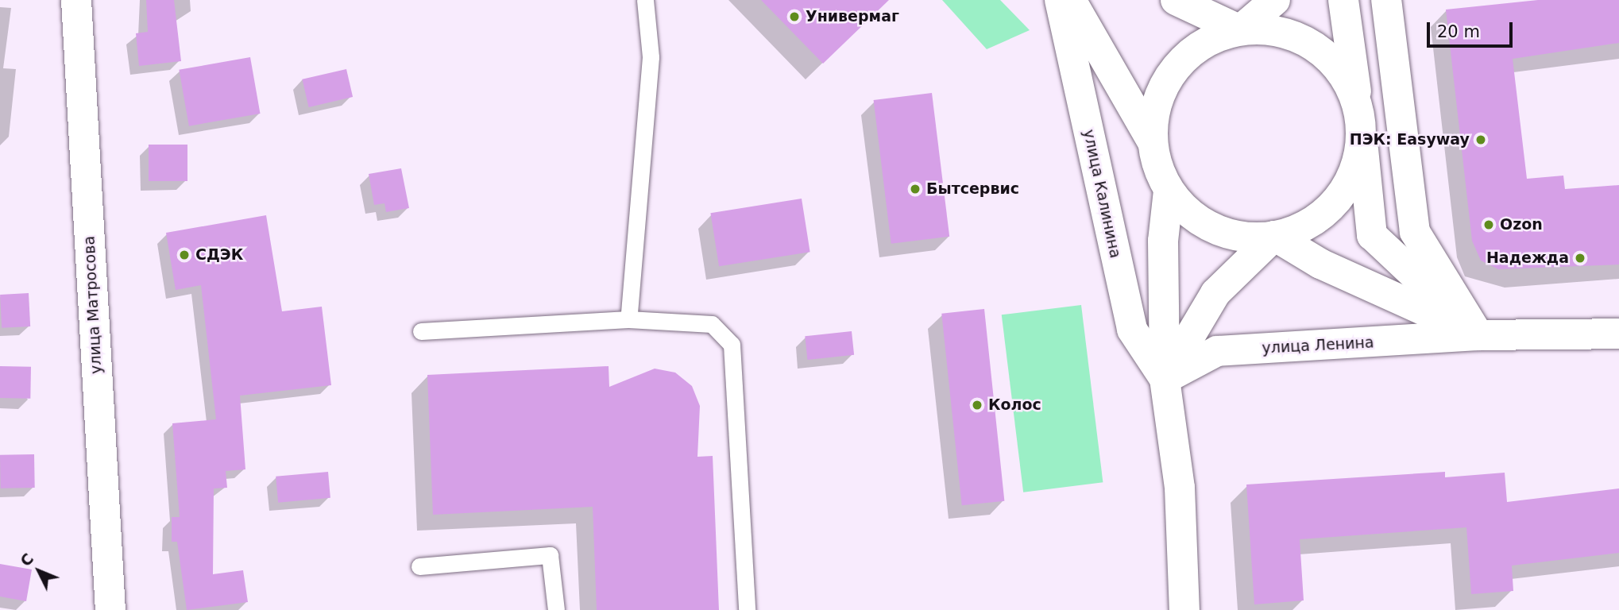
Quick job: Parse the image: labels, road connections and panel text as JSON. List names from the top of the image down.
{
  "streets": {
    "street": ["улица Калинина", "улица Матросова", "улица Ленина"]
  },
  "crossings": [
    ["улица Калинина", "улица Ленина"]
  ],
  "places": [
    "Универмаг",
    "ПЭК: Easyway",
    "Бытсервис",
    "Ozon",
    "СДЭК",
    "Надежда",
    "Колос"
  ],
  "scale_bar": "20 m",
  "north": "top left"
}
